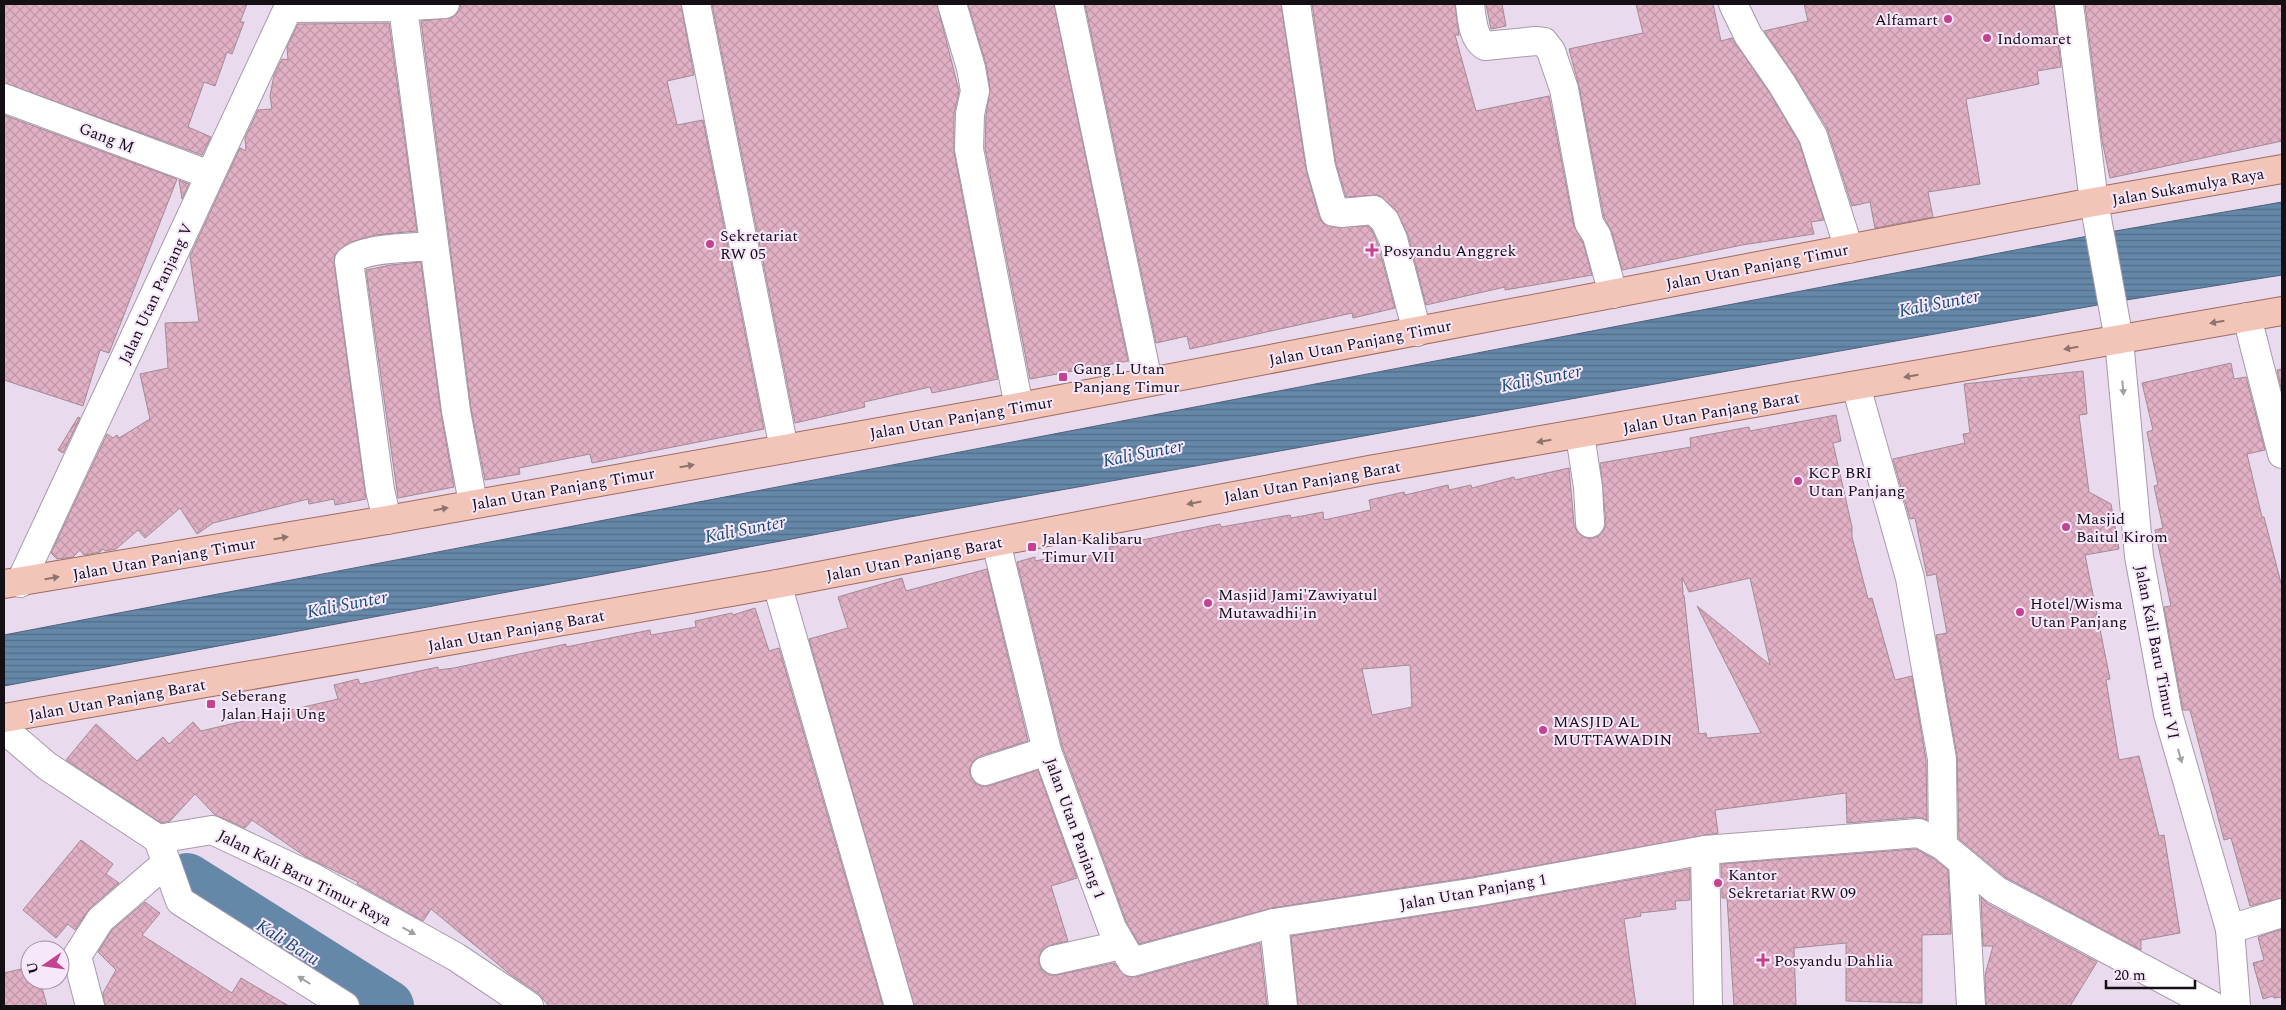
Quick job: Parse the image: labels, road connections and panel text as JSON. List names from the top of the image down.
{
  "streets": {
    "main road": ["Jalan Sukamulya Raya", "Jalan Utan Panjang Timur", "Jalan Utan Panjang Barat"],
    "street": [
      "Gang M",
      "Jalan Utan Panjang V",
      "Jalan Kali Baru Timur VI",
      "Jalan Utan Panjang 1",
      "Jalan Kali Baru Timur Raya"
    ]
  },
  "crossings": [
    ["Gang M", "Jalan Utan Panjang V"],
    ["Jalan Sukamulya Raya", "Jalan Utan Panjang Timur"],
    ["Jalan Sukamulya Raya", "Jalan Kali Baru Timur VI"],
    ["Jalan Utan Panjang Timur", "Jalan Utan Panjang V"],
    ["Jalan Utan Panjang Timur", "Jalan Kali Baru Timur VI"],
    ["Jalan Utan Panjang Barat", "Jalan Kali Baru Timur VI"],
    ["Jalan Utan Panjang Barat", "Jalan Utan Panjang 1"]
  ],
  "one_way": ["Jalan Utan Panjang Timur", "Jalan Utan Panjang Barat"],
  "water": ["Kali Sunter", "Kali Baru"],
  "places": {
    "other": [
      "Alfamart",
      "Indomaret",
      "Sekretariat RW 05",
      "KCP BRI Utan Panjang",
      "Masjid Baitul Kirom",
      "Masjid Jami'Zawiyatul Mutawadhi'in",
      "Hotel/Wisma Utan Panjang",
      "MASJID AL MUTTAWADIN",
      "Kantor Sekretariat RW 09"
    ],
    "health": ["Posyandu Anggrek", "Posyandu Dahlia"],
    "transit": ["Gang L Utan Panjang Timur", "Jalan Kalibaru Timur VII", "Seberang Jalan Haji Ung"]
  },
  "scale_bar": "20 m",
  "north": "left"
}
